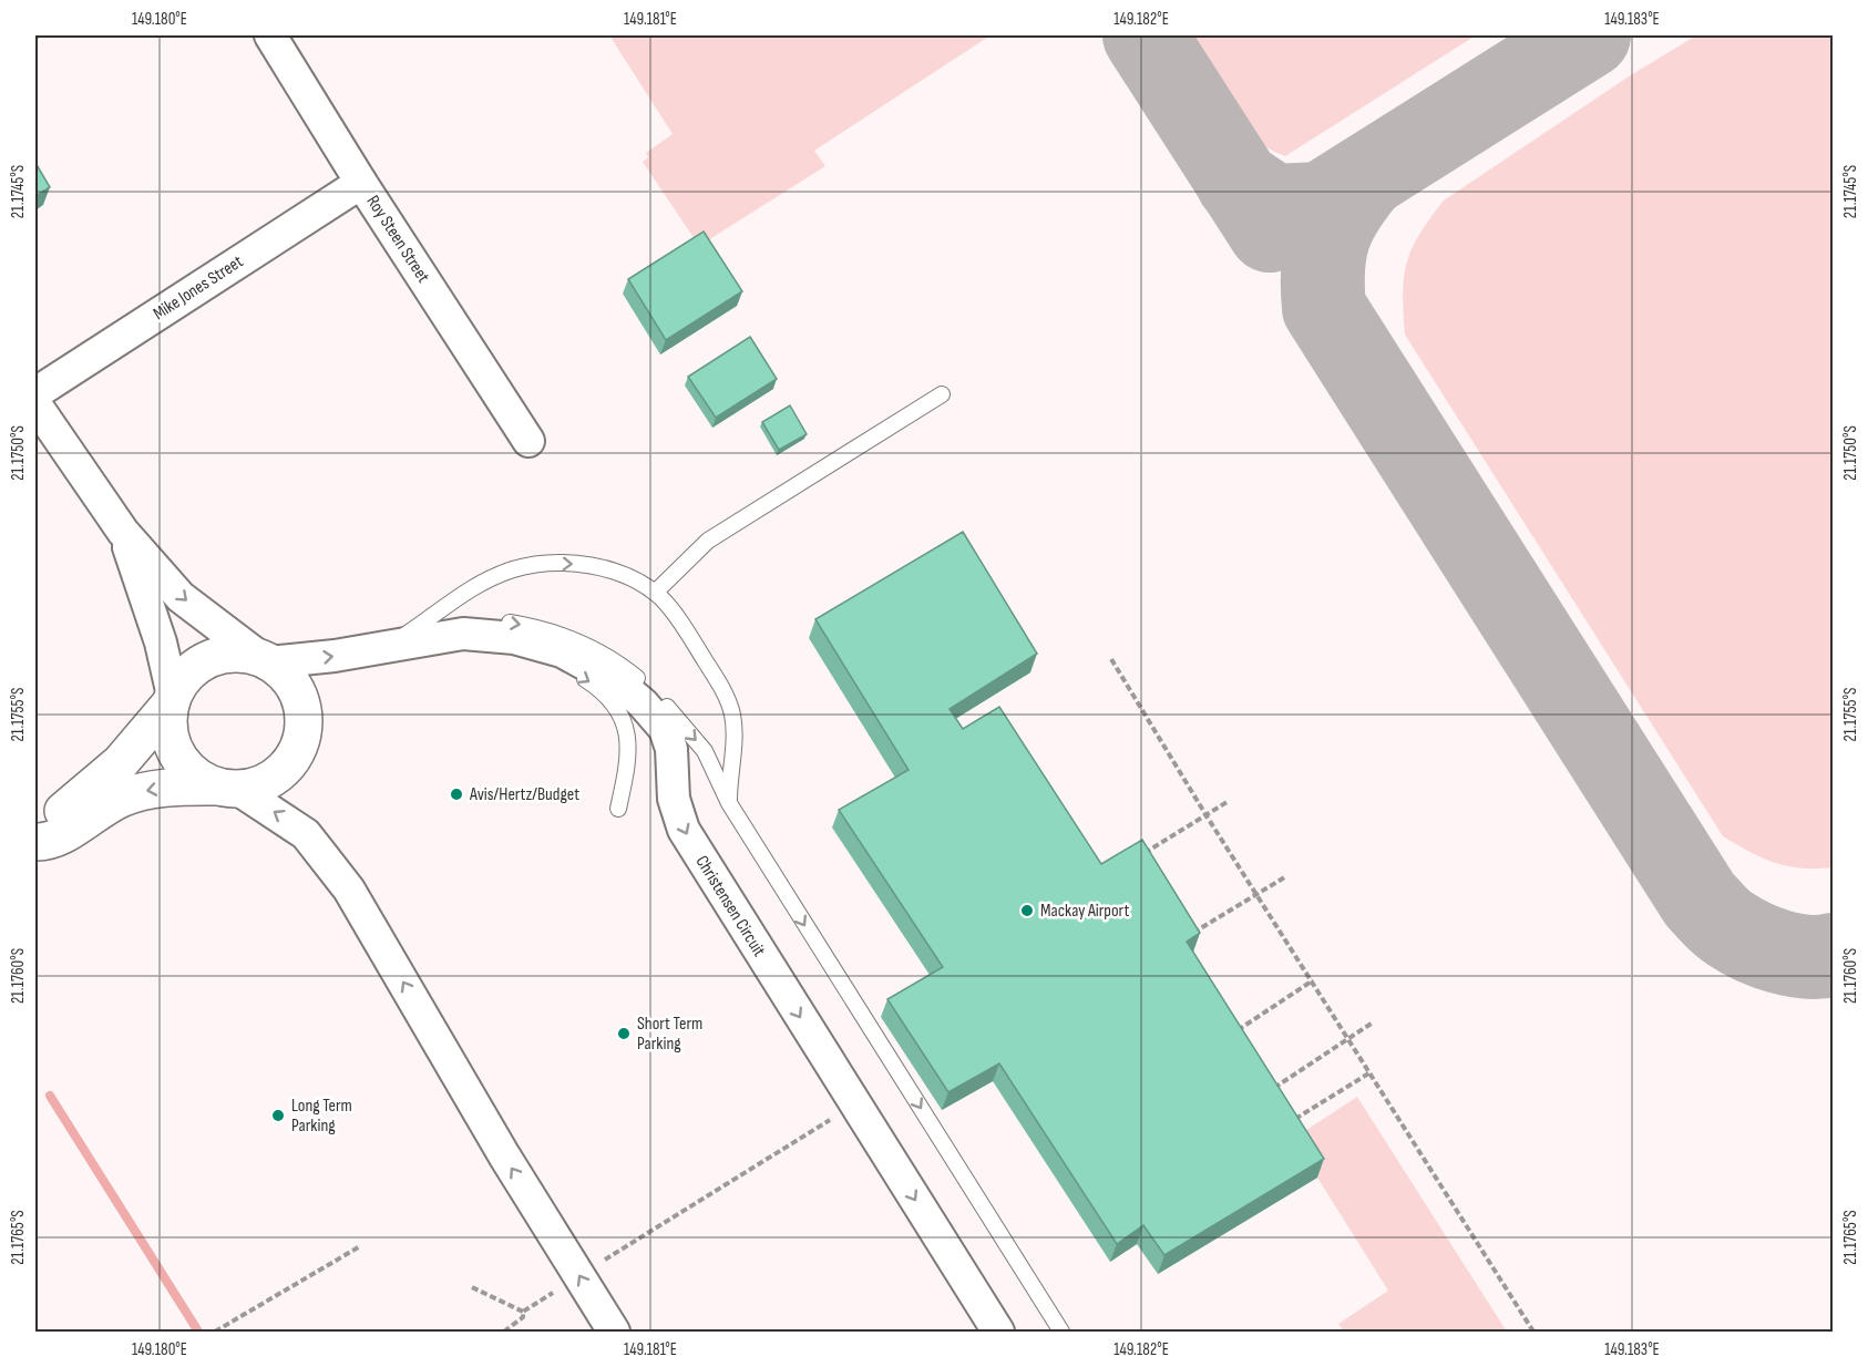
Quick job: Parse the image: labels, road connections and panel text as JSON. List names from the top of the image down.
{
  "streets": {
    "street": ["Roy Steen Street", "Mike Jones Street", "Christensen Circuit"]
  },
  "crossings": [
    ["Roy Steen Street", "Mike Jones Street"]
  ],
  "one_way": ["Christensen Circuit"],
  "places": [
    "Avis/Hertz/Budget",
    "Mackay Airport",
    "Short Term Parking",
    "Long Term Parking"
  ],
  "coordinates": [
    "149.180°E",
    "149.181°E",
    "149.182°E",
    "149.183°E",
    "21.1745°S",
    "21.1750°S",
    "21.1755°S",
    "21.1760°S",
    "21.1765°S"
  ]
}
